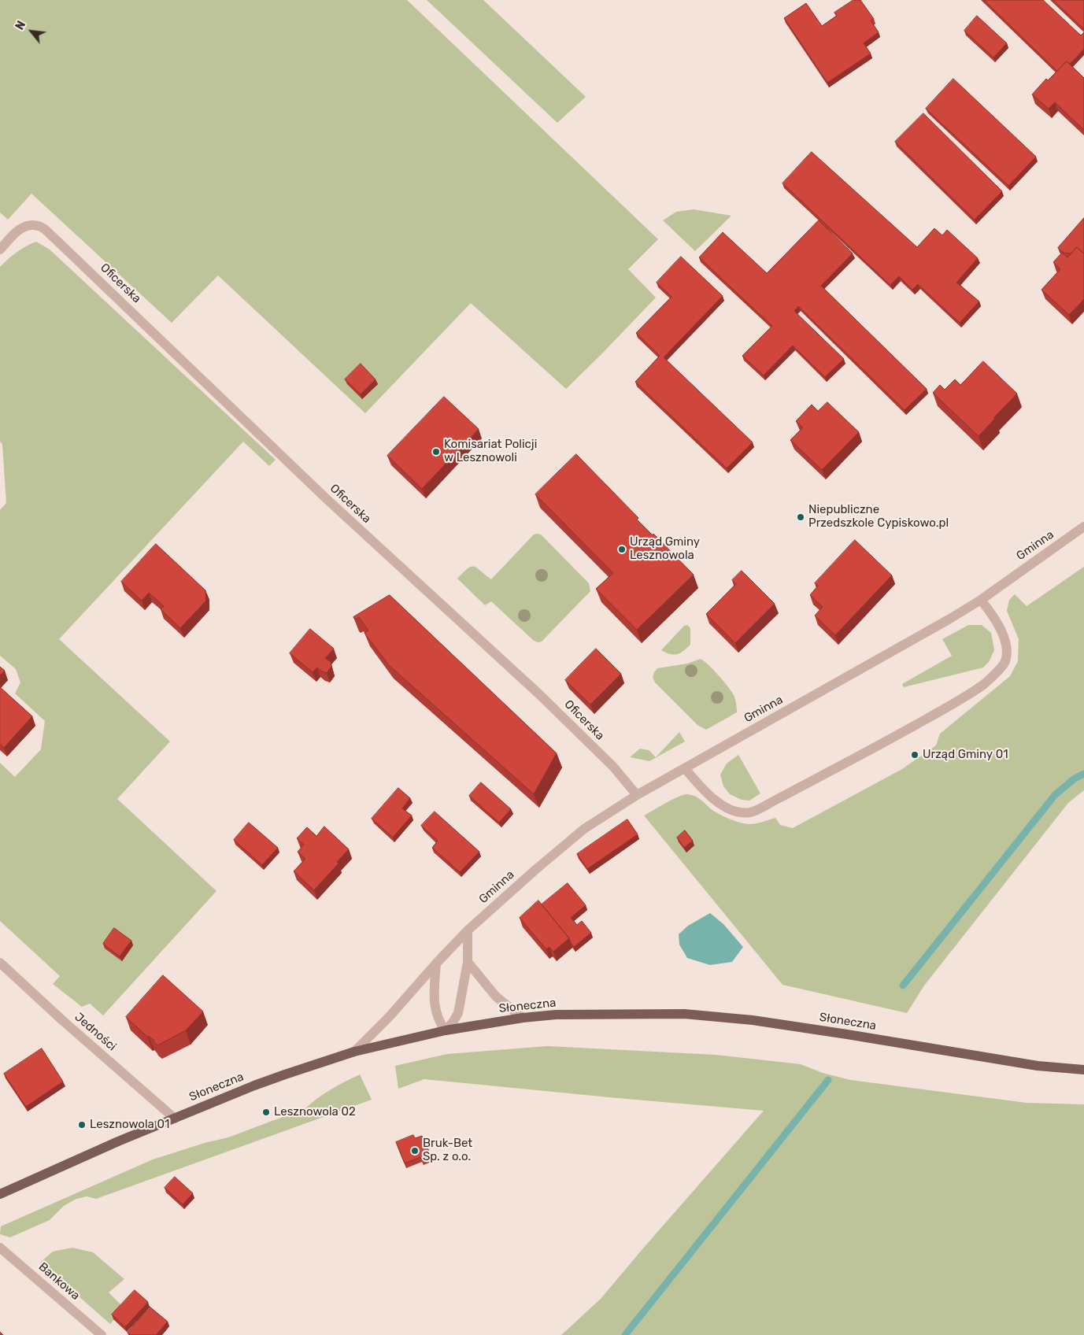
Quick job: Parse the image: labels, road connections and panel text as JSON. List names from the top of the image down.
{
  "streets": {
    "main road": ["Słoneczna"],
    "street": [
      "Oficerska",
      "Gminna",
      "Jedności",
      "Bankowa"
    ]
  },
  "crossings": [
    ["Oficerska", "Gminna"],
    ["Gminna", "Słoneczna"],
    ["Słoneczna", "Jedności"]
  ],
  "places": [
    "Komisariat Policji w Lesznowoli",
    "Niepubliczne Przedszkole Cypiskowo.pl",
    "Urząd Gminy Lesznowola",
    "Urząd Gminy 01",
    "Lesznowola 02",
    "Lesznowola 01",
    "Bruk-Bet Sp. z o.o."
  ],
  "north": "top left"
}
